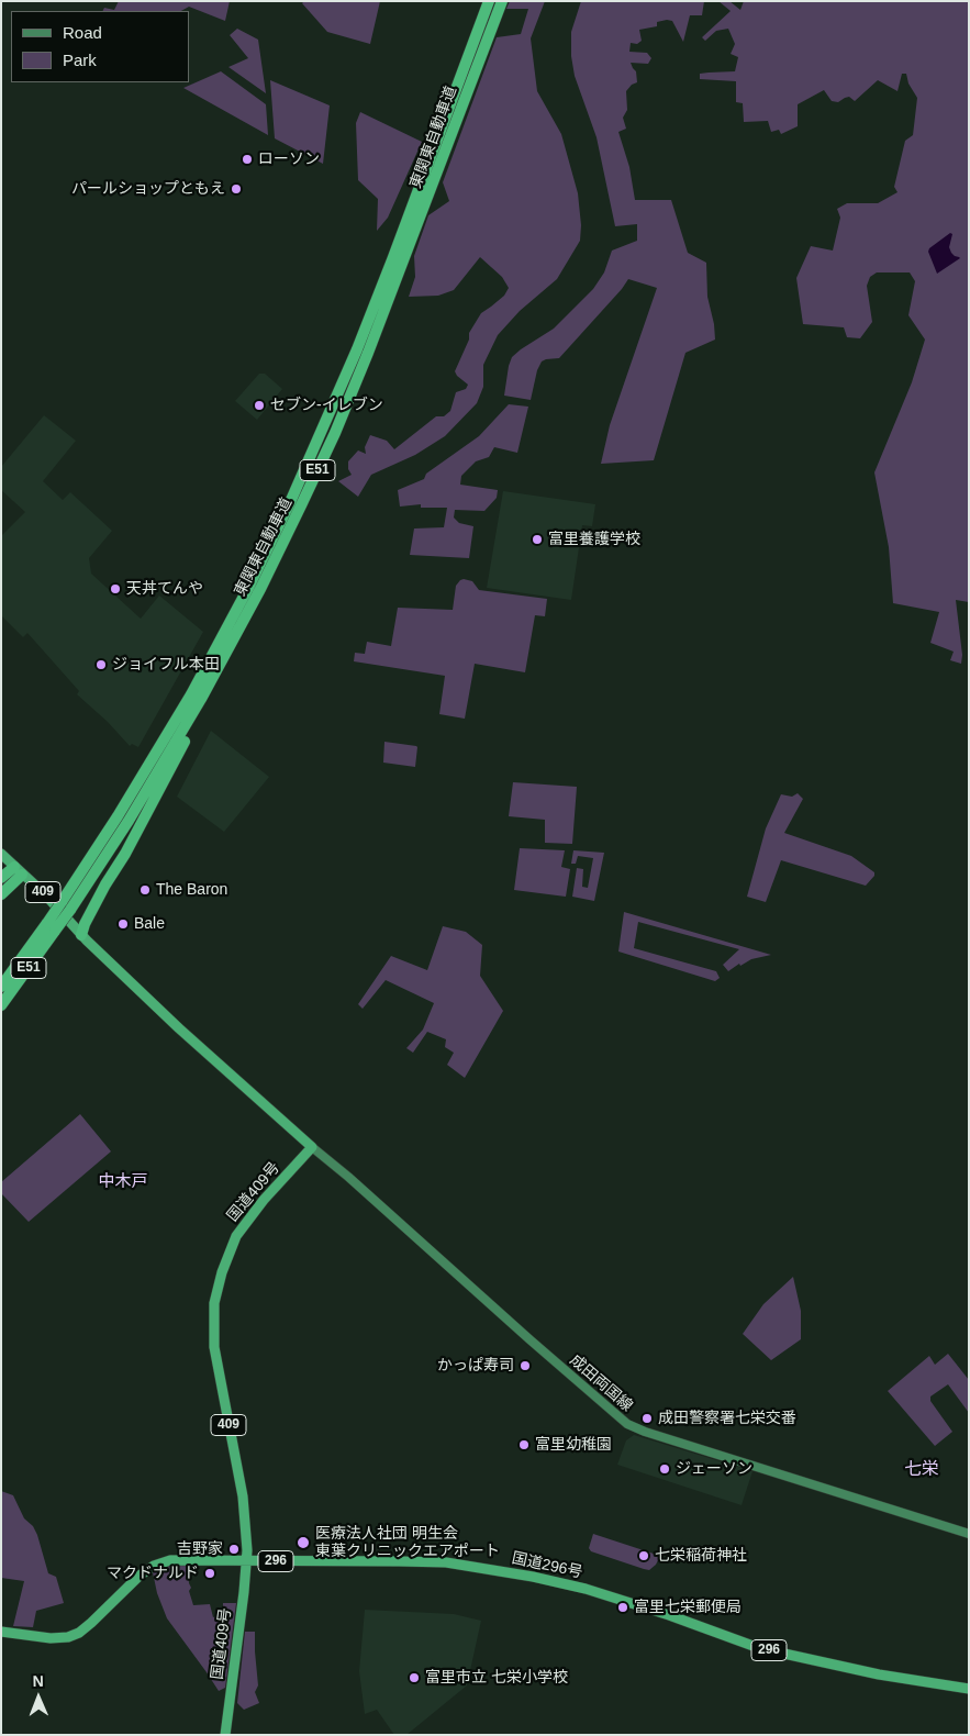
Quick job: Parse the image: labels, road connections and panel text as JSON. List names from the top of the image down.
{
  "streets": {
    "highway": [
      "東関東自動車道",
      "E51",
      "409",
      "国道409号",
      "296",
      "国道296号"
    ],
    "main road": ["成田両国線"]
  },
  "crossings": [
    ["409", "国道409号"],
    ["409", "成田両国線"],
    ["国道409号", "成田両国線"],
    ["国道409号", "国道296号"]
  ],
  "districts": ["中木戸", "七栄"],
  "places": [
    "ローソン",
    "パールショップともえ",
    "セブン-イレブン",
    "富里養護学校",
    "天丼てんや",
    "ジョイフル本田",
    "The Baron",
    "Bale",
    "かっぱ寿司",
    "成田警察署七栄交番",
    "富里幼稚園",
    "ジェーソン",
    "医療法人社団 明生会 東葉クリニックエアポート",
    "吉野家",
    "七栄稲荷神社",
    "マクドナルド",
    "富里七栄郵便局",
    "富里市立 七栄小学校"
  ],
  "legend": ["Road", "Park"],
  "north": "top"
}
